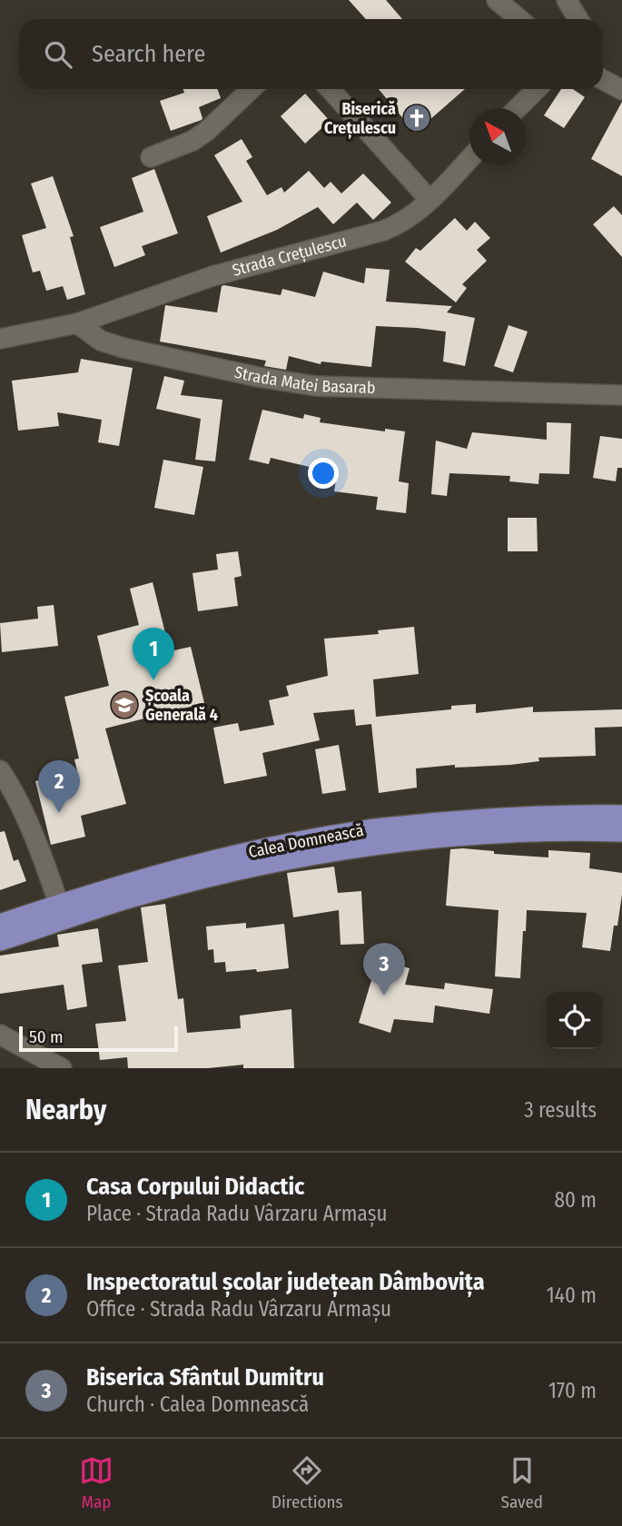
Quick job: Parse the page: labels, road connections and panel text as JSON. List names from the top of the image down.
{
  "streets": {
    "main road": ["Calea Domnească"],
    "street": ["Strada Crețulescu", "Strada Matei Basarab"]
  },
  "crossings": [
    ["Strada Crețulescu", "Strada Matei Basarab"]
  ],
  "places": {
    "church": ["Biserică Crețulescu"],
    "school or university": ["Școala Generală 4"]
  },
  "scale_bar": "50 m",
  "north": "top left",
  "page": {
    "search": "Search here",
    "pins": ["1", "2", "3"],
    "scale": "50 m",
    "heading": ["Nearby", "3 results"],
    "list": [
      {
        "mark": "1",
        "name": "Casa Corpului Didactic",
        "note": "Place · Strada Radu Vârzaru Armașu",
        "value": "80 m"
      },
      {
        "mark": "2",
        "name": "Inspectoratul școlar județean Dâmbovița",
        "note": "Office · Strada Radu Vârzaru Armașu",
        "value": "140 m"
      },
      {
        "mark": "3",
        "name": "Biserica Sfântul Dumitru",
        "note": "Church · Calea Domnească",
        "value": "170 m"
      }
    ],
    "nav": ["Map", "Directions", "Saved"]
  }
}
